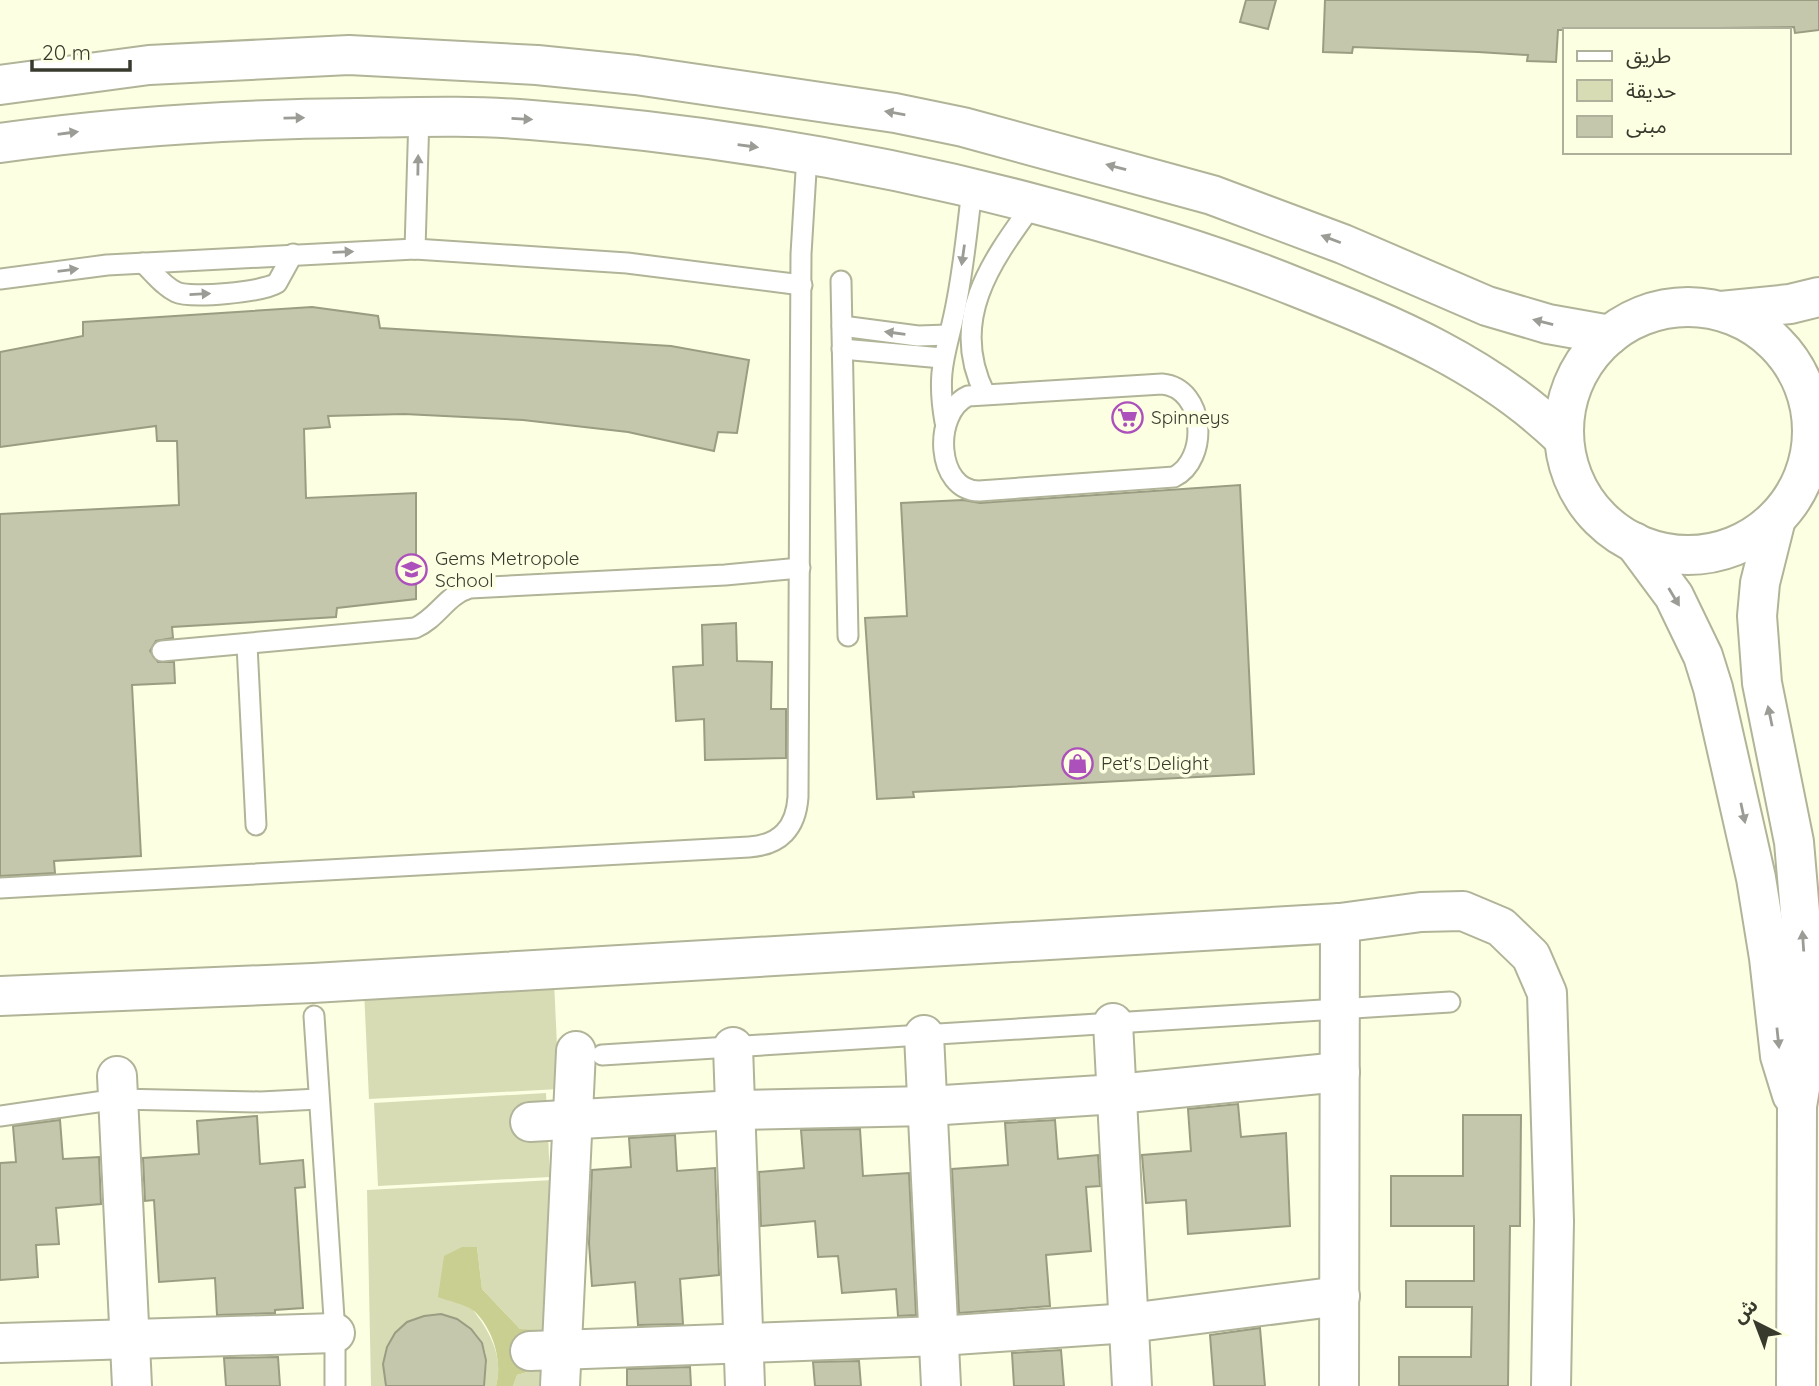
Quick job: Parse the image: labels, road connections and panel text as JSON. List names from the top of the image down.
{
  "places": {
    "supermarket": ["Spinneys"],
    "school or university": ["Gems Metropole School"],
    "shop": ["Pet's Delight"]
  },
  "legend": ["طريق", "حديقة", "مبنى"],
  "scale_bar": "20 m",
  "north": "top left"
}
